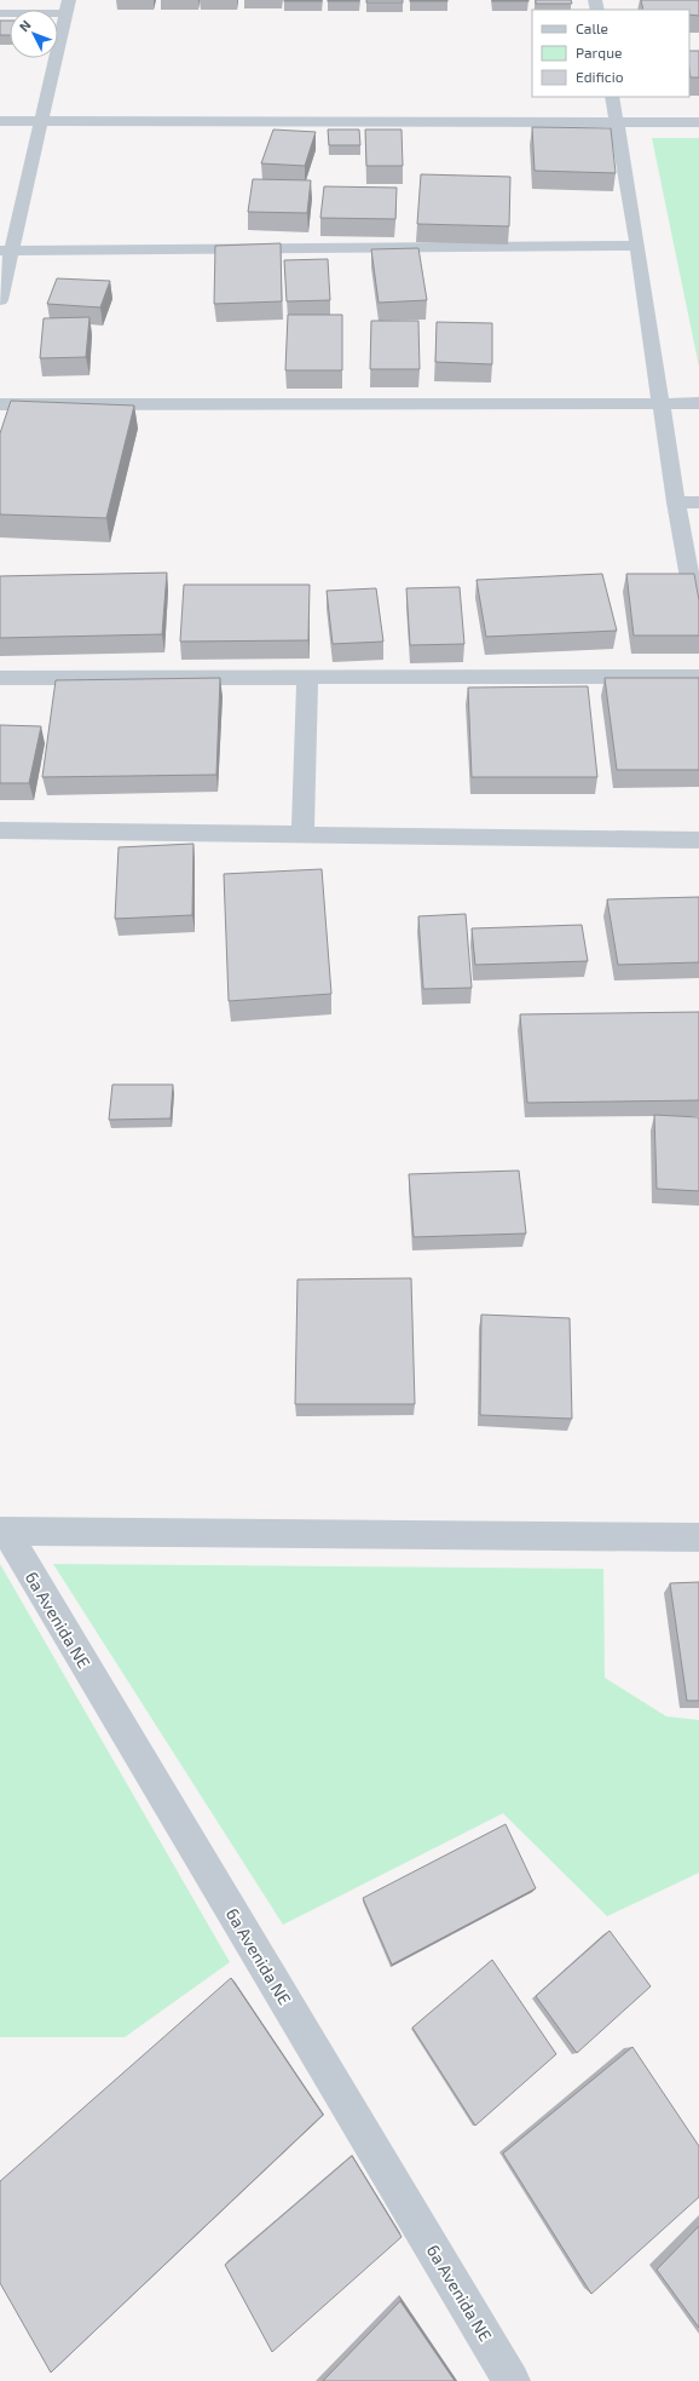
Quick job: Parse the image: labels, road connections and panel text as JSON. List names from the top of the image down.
{
  "streets": {
    "street": ["6a Avenida NE"]
  },
  "legend": ["Calle", "Parque", "Edificio"],
  "north": "top left"
}
